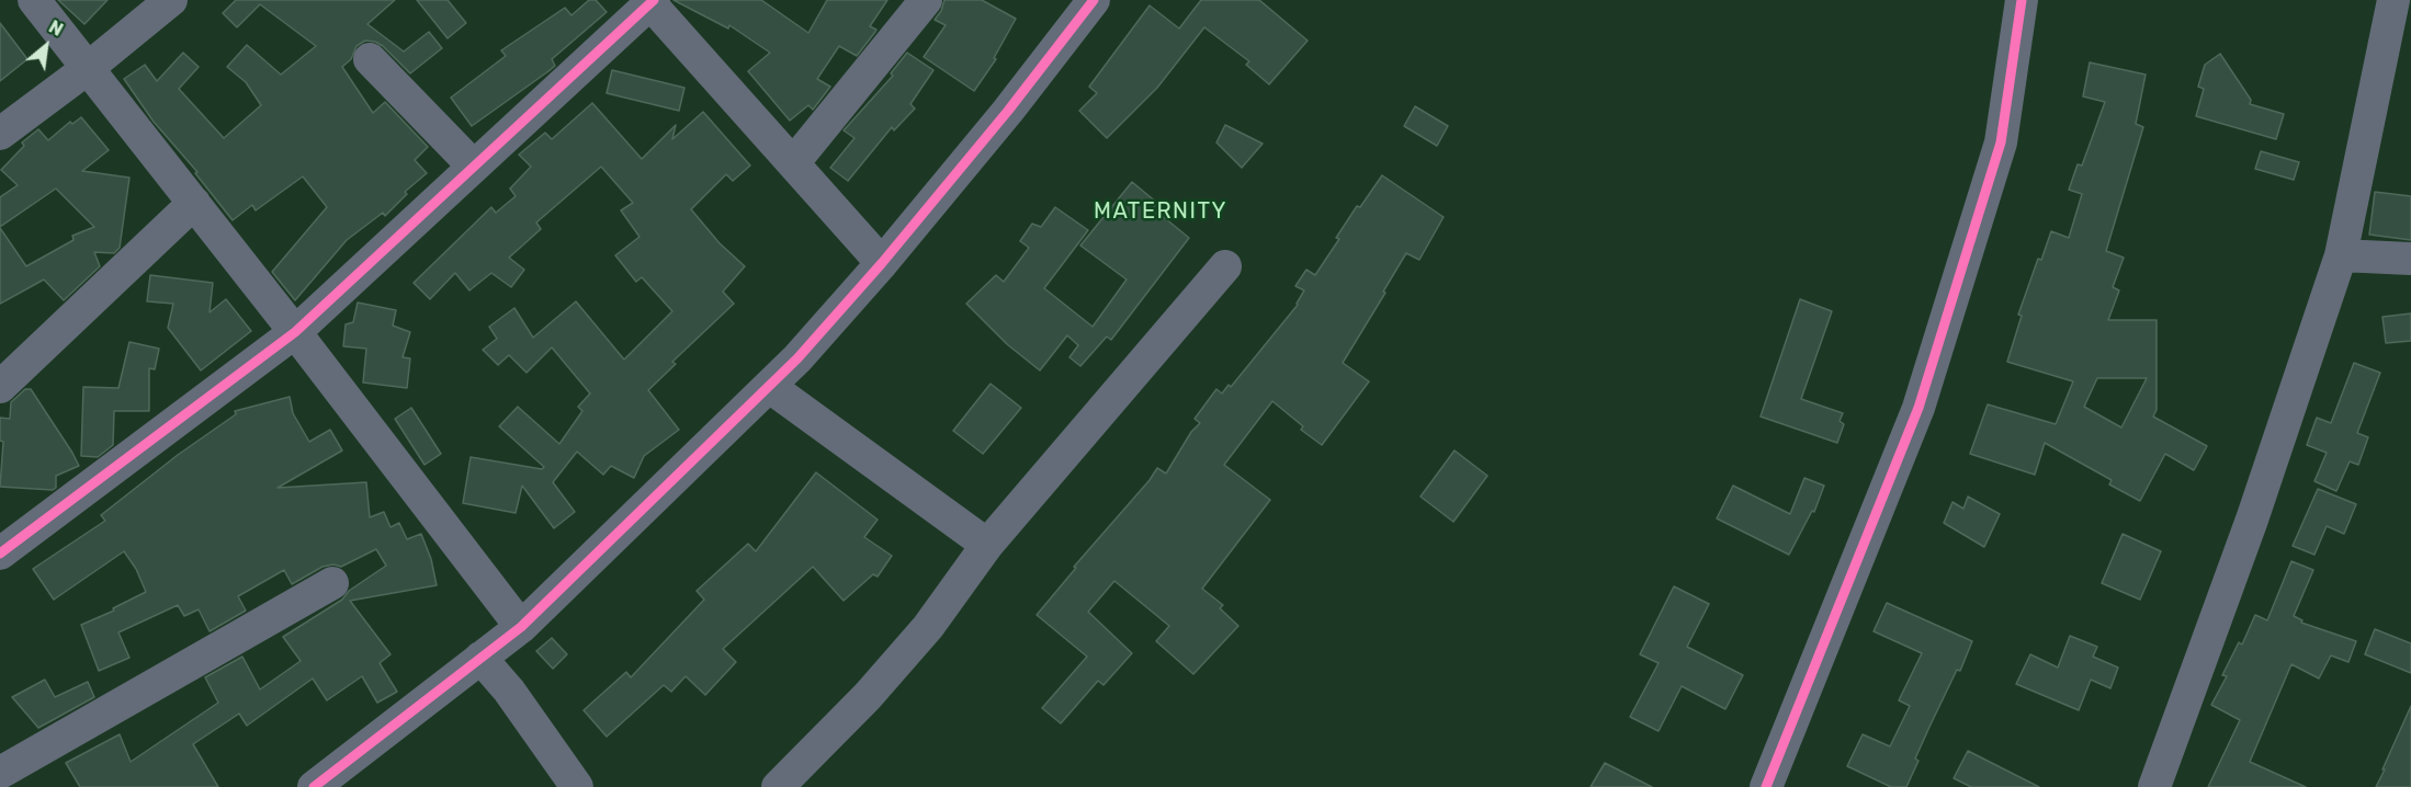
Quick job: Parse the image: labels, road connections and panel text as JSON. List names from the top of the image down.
{
  "districts": ["MATERNITY"],
  "north": "top right"
}
